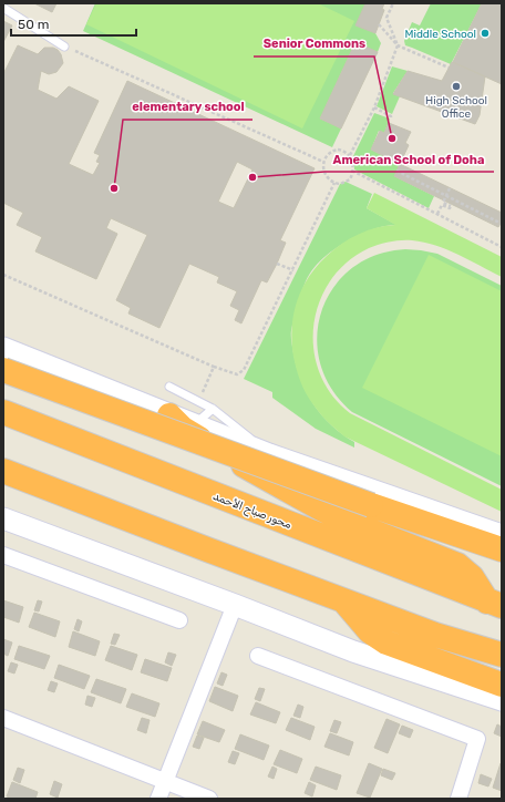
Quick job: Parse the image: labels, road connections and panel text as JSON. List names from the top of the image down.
{
  "streets": {
    "highway": ["محور صباح الأحمد"]
  },
  "places": [
    "Middle School",
    "High School Office",
    "Senior Commons",
    "American School of Doha",
    "elementary school"
  ],
  "scale_bar": "50 m"
}
